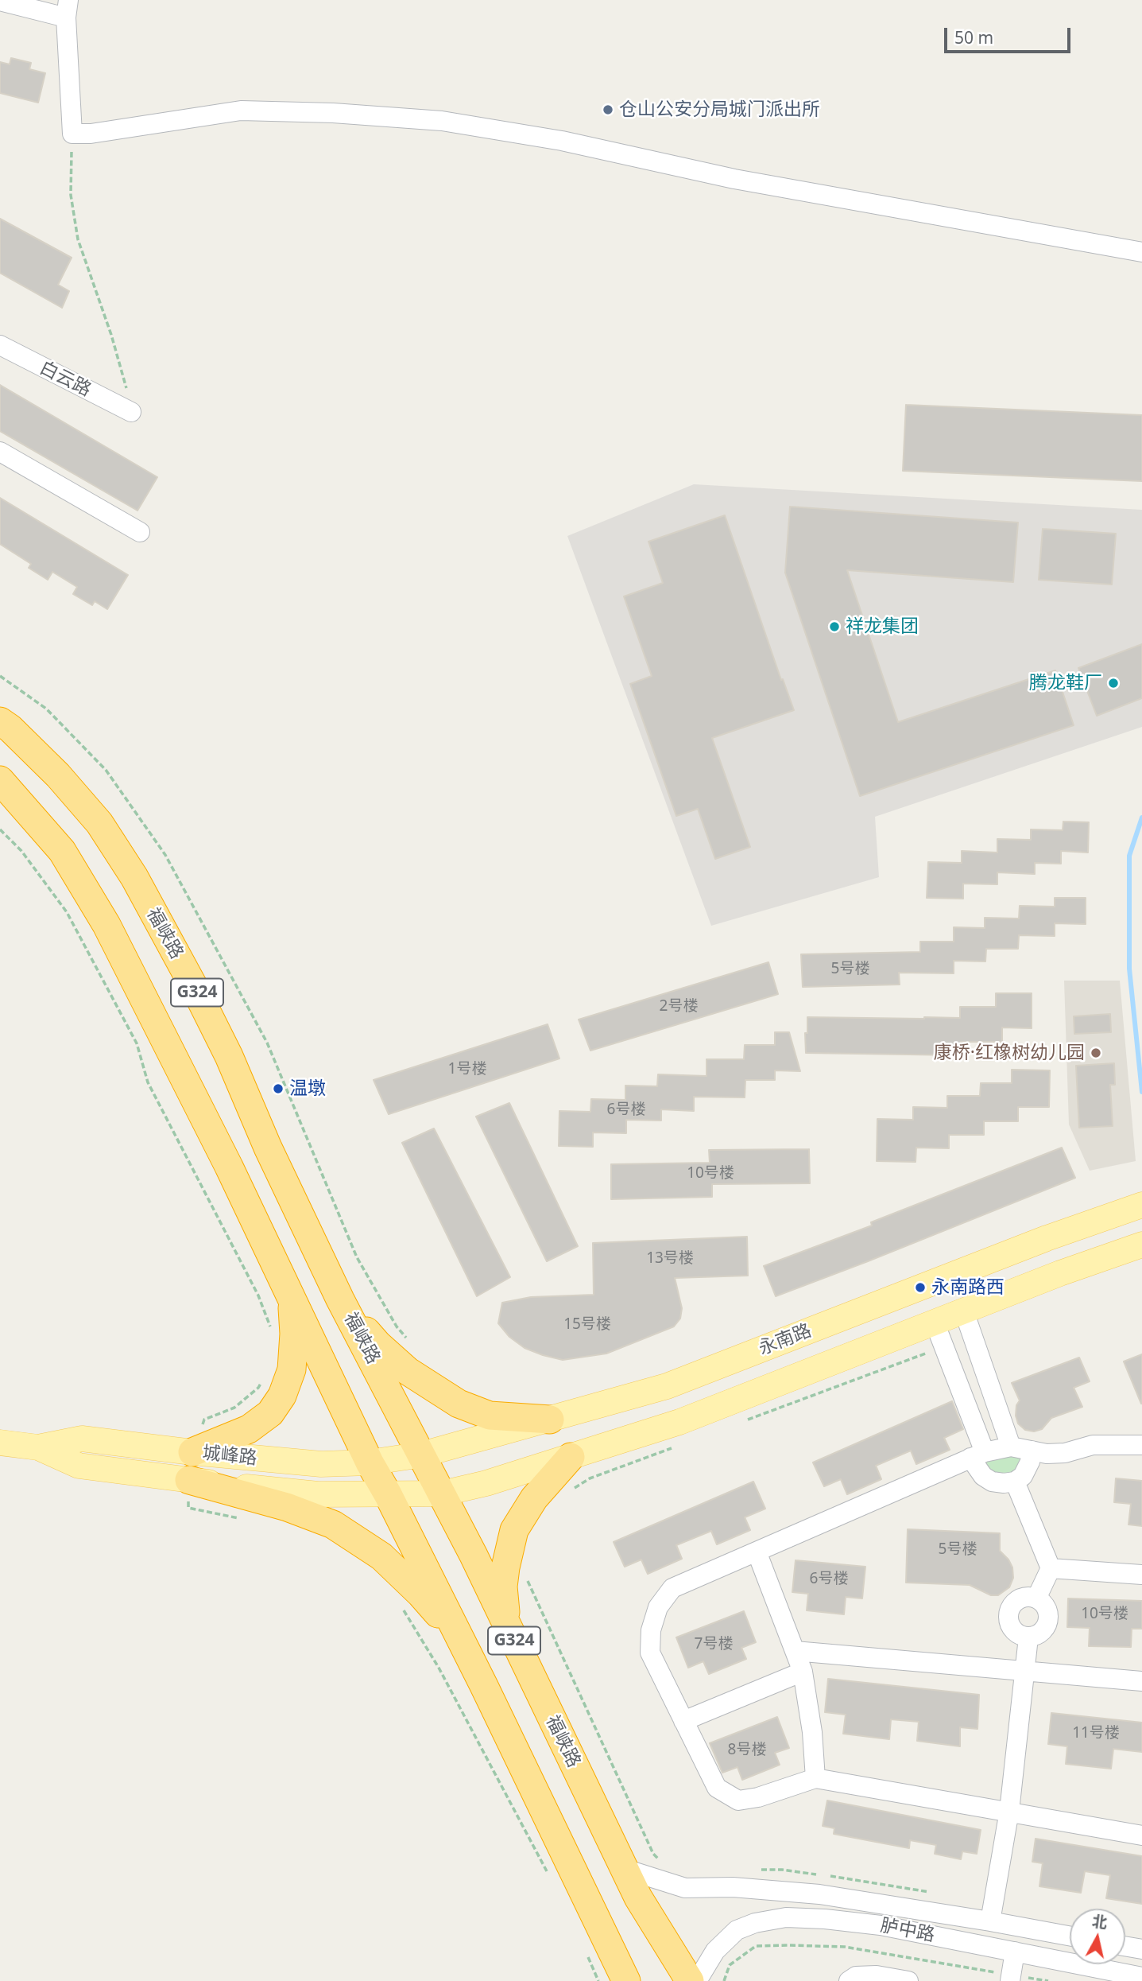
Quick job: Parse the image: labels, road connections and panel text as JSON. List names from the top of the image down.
{
  "streets": {
    "highway": ["福峡路", "G324"],
    "main road": ["永南路", "城峰路"],
    "street": ["白云路", "胪中路"]
  },
  "crossings": [
    ["福峡路", "永南路"],
    ["福峡路", "城峰路"],
    ["福峡路", "胪中路"],
    ["G324", "城峰路"],
    ["永南路", "城峰路"]
  ],
  "places": [
    "仓山公安分局城门派出所",
    "祥龙集团",
    "腾龙鞋厂",
    "康桥·红橡树幼儿园",
    "温墩",
    "永南路西"
  ],
  "house_numbers": [
    "5号楼",
    "2号楼",
    "1号楼",
    "6号楼",
    "10号楼",
    "13号楼",
    "15号楼",
    "5号楼",
    "6号楼",
    "10号楼",
    "7号楼",
    "11号楼",
    "8号楼"
  ],
  "scale_bar": "50 m",
  "north": "top"
}
